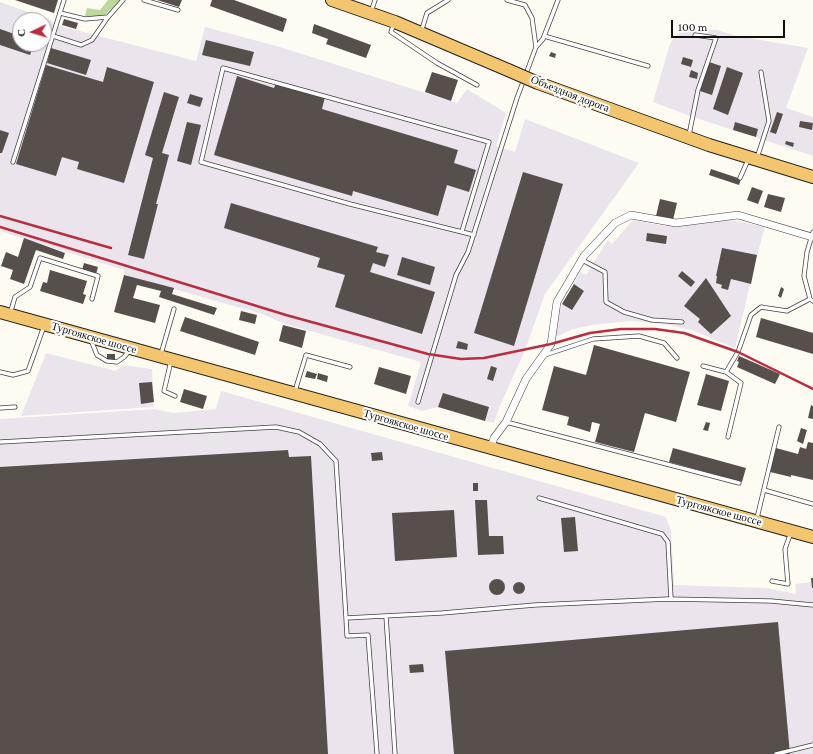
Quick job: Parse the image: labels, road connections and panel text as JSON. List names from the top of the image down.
{
  "streets": {
    "main road": ["Объездная дорога", "Тургоякское шоссе"]
  },
  "scale_bar": "100 m",
  "north": "left"
}
